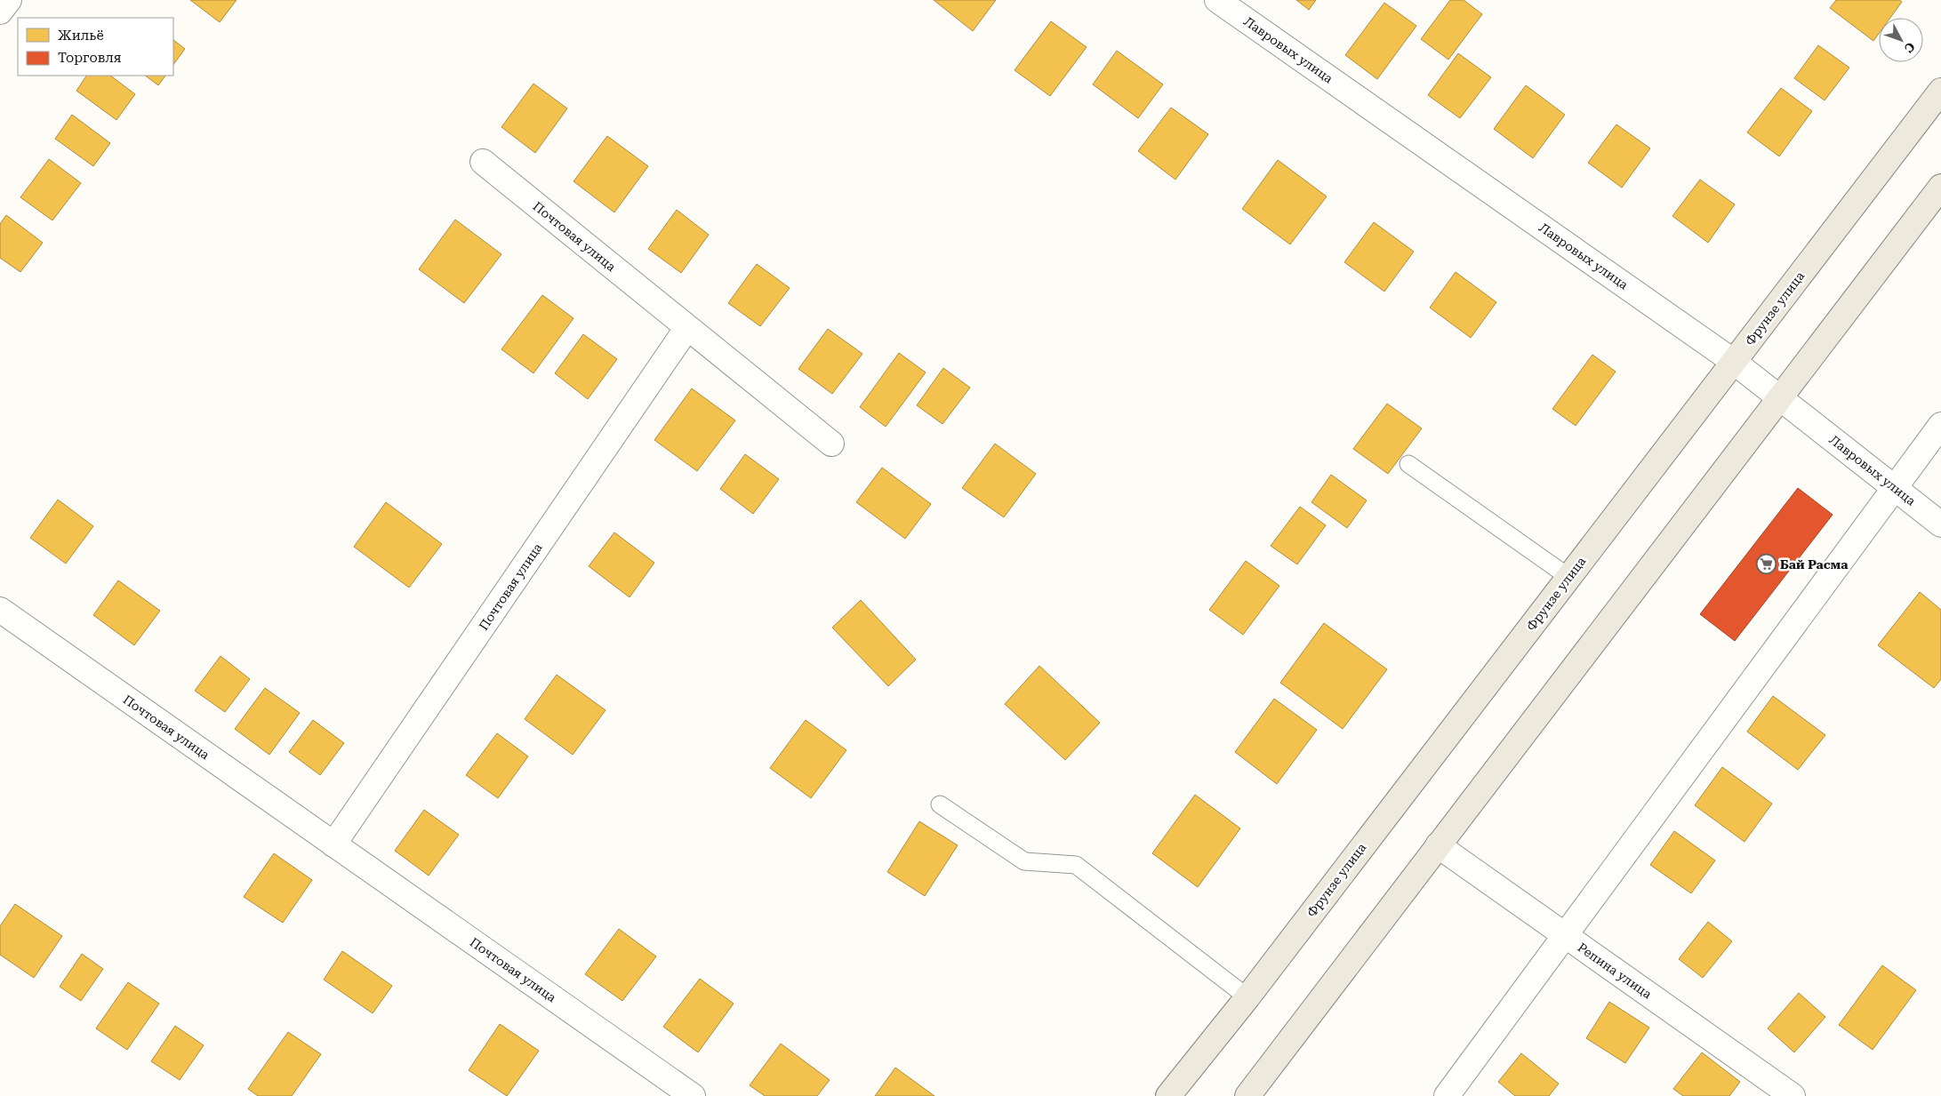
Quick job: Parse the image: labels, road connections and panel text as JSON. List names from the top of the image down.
{
  "streets": {
    "main road": ["Фрунзе улица"],
    "street": ["Лавровых улица", "Почтовая улица", "Репина улица"]
  },
  "crossings": [
    ["Лавровых улица", "Фрунзе улица"]
  ],
  "places": {
    "supermarket": ["Бай Расма"]
  },
  "legend": ["Жильё", "Торговля"],
  "north": "bottom right"
}
